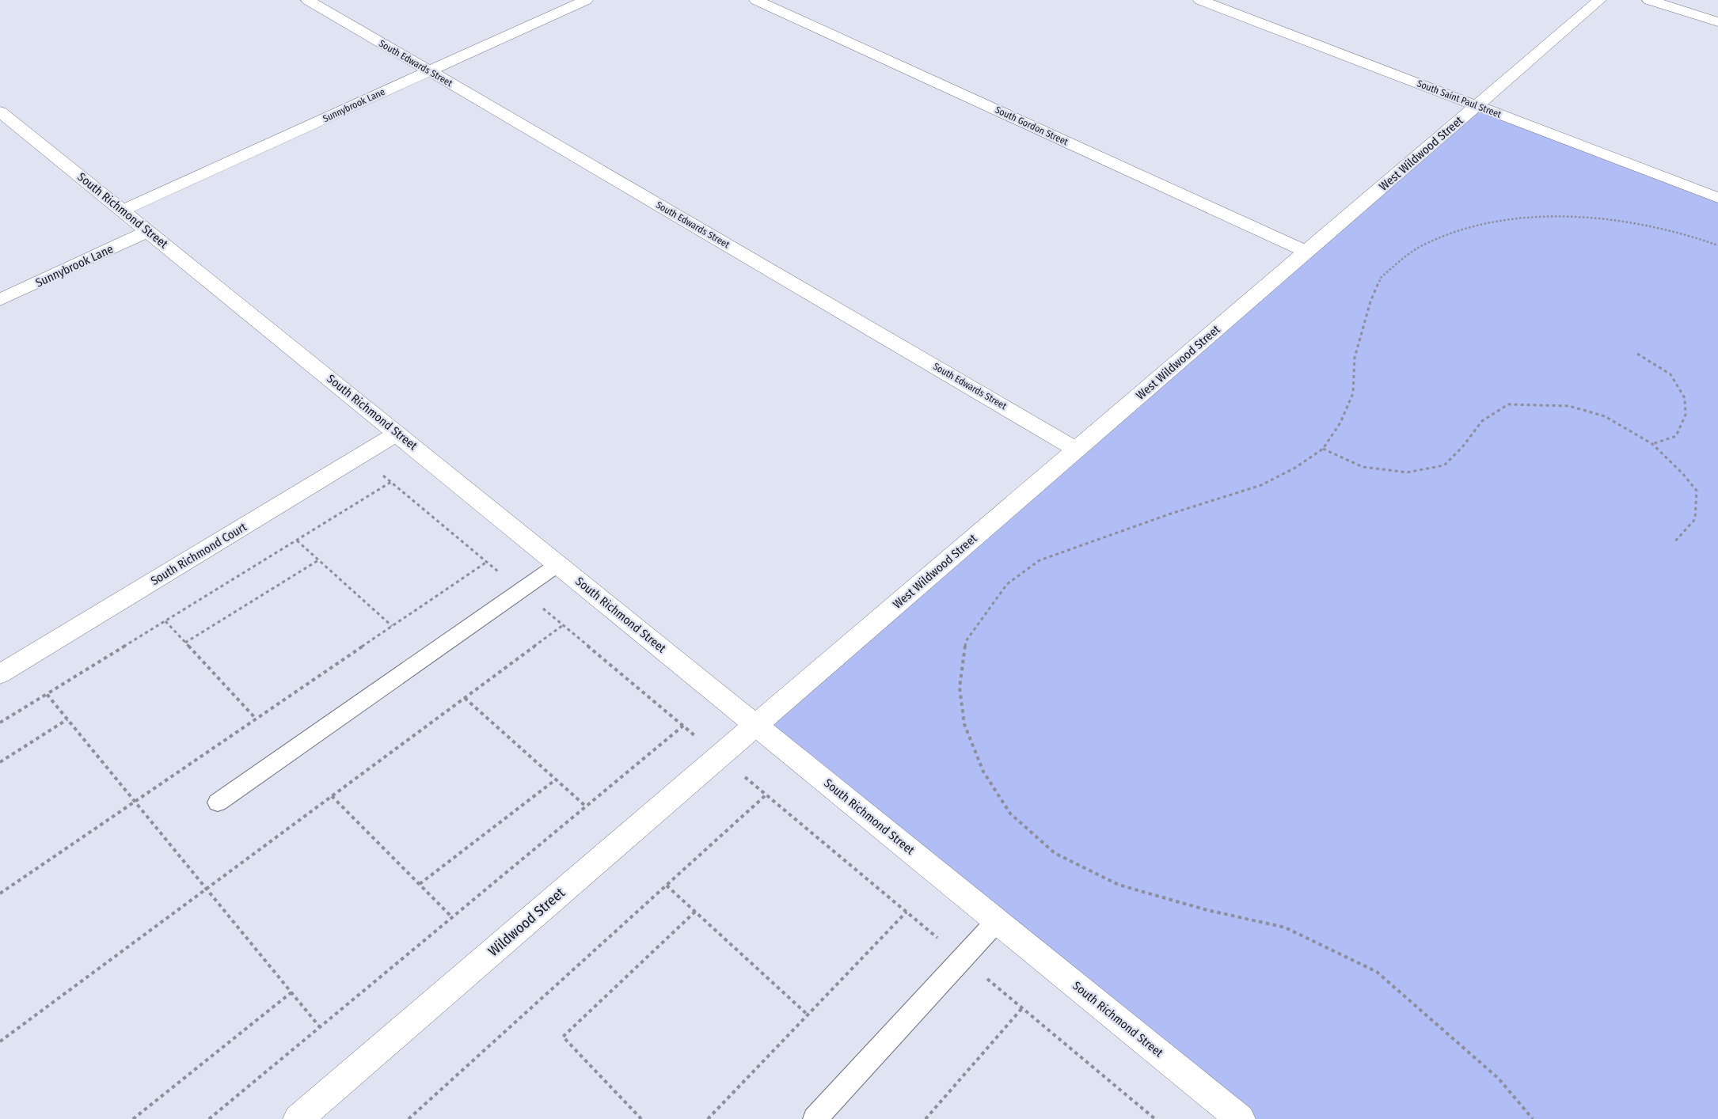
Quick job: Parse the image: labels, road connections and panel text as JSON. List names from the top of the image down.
{
  "streets": {
    "street": [
      "South Edwards Street",
      "South Saint Paul Street",
      "Sunnybrook Lane",
      "South Gordon Street",
      "West Wildwood Street",
      "South Richmond Street",
      "South Richmond Court",
      "Wildwood Street"
    ]
  },
  "crossings": [
    ["South Edwards Street", "Sunnybrook Lane"],
    ["South Edwards Street", "West Wildwood Street"],
    ["South Saint Paul Street", "West Wildwood Street"],
    ["Sunnybrook Lane", "South Richmond Street"],
    ["South Gordon Street", "West Wildwood Street"],
    ["West Wildwood Street", "South Richmond Street"],
    ["West Wildwood Street", "Wildwood Street"],
    ["South Richmond Street", "South Richmond Court"],
    ["South Richmond Street", "Wildwood Street"]
  ]
}
